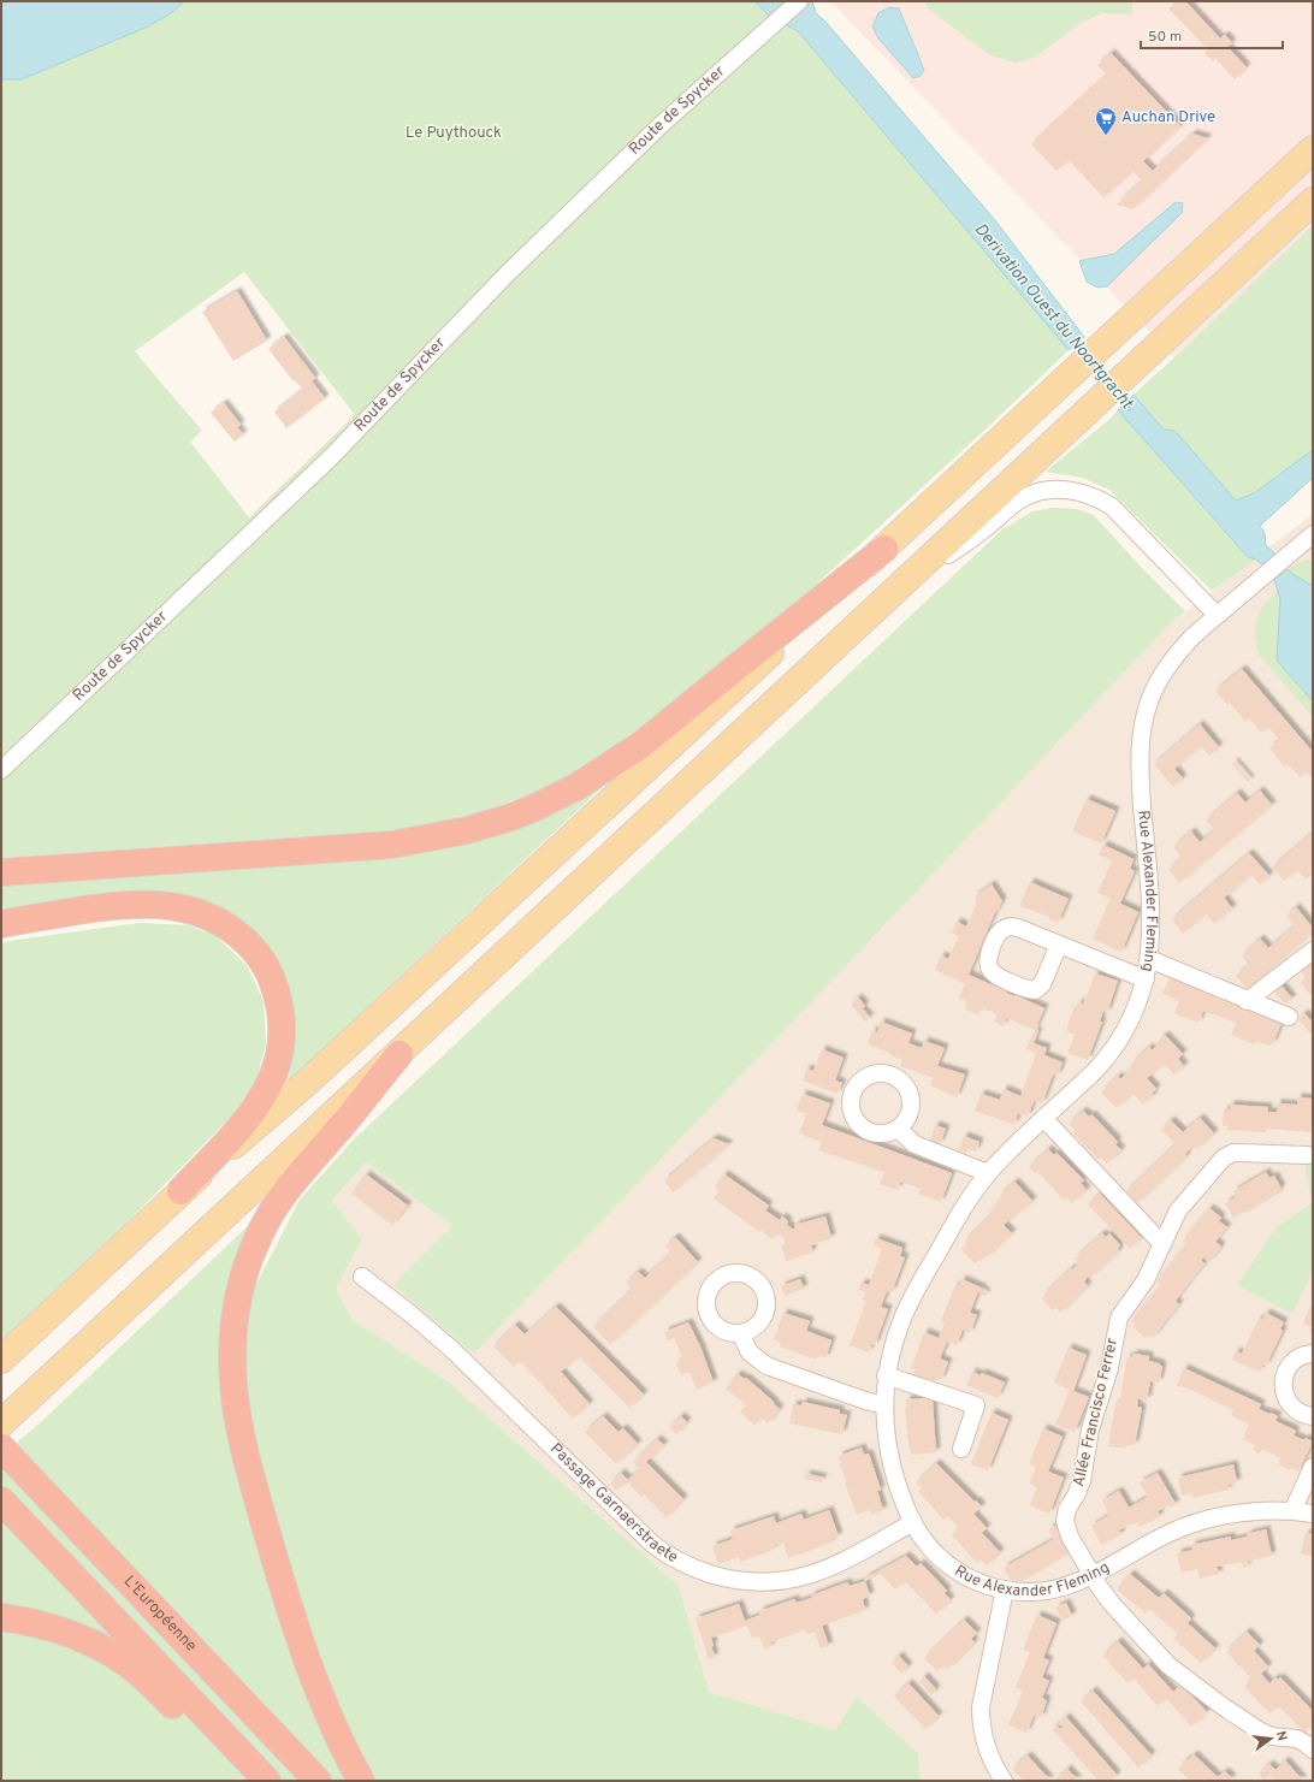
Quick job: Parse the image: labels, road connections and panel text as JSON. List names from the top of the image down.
{
  "streets": {
    "highway": ["L'Européenne"],
    "street": [
      "Route de Spycker",
      "Rue Alexander Fleming",
      "Allée Francisco Ferrer",
      "Passage Garnaerstraete"
    ]
  },
  "crossings": [
    ["Rue Alexander Fleming", "Allée Francisco Ferrer"],
    ["Rue Alexander Fleming", "Passage Garnaerstraete"]
  ],
  "water": ["Derivation Ouest du Noortgracht"],
  "parks": ["Le Puythouck"],
  "places": {
    "supermarket": ["Auchan Drive"]
  },
  "scale_bar": "50 m",
  "north": "right"
}
